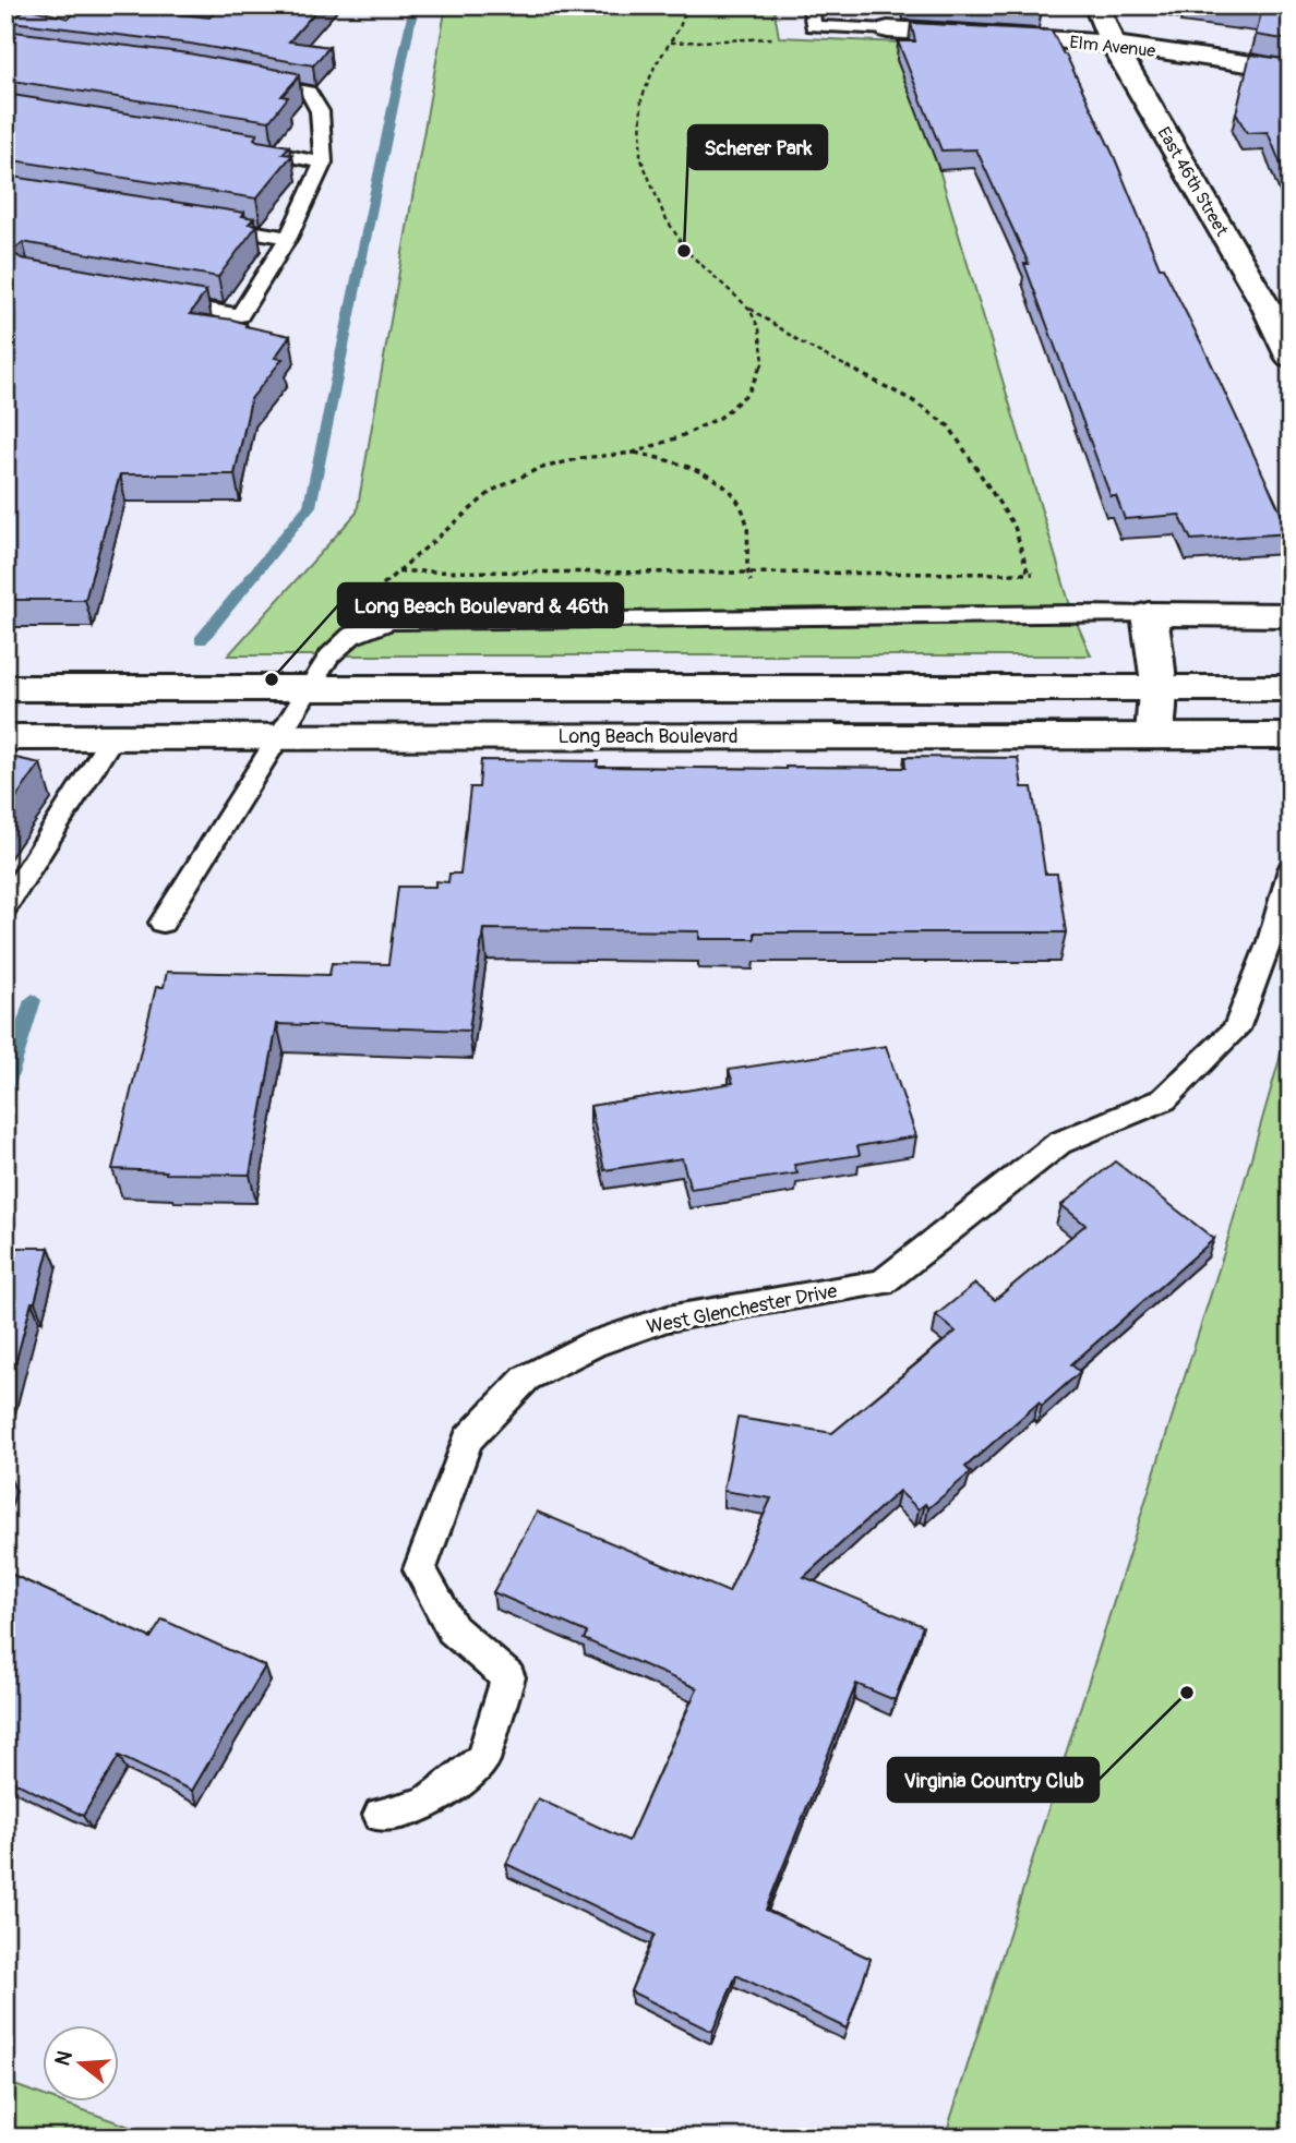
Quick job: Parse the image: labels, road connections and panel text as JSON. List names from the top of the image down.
{
  "streets": {
    "main road": ["Elm Avenue", "East 46th Street", "Long Beach Boulevard"],
    "lane": ["West Glenchester Drive"]
  },
  "crossings": [
    ["Elm Avenue", "East 46th Street"]
  ],
  "places": ["Scherer Park", "Long Beach Boulevard & 46th", "Virginia Country Club"],
  "north": "left"
}
